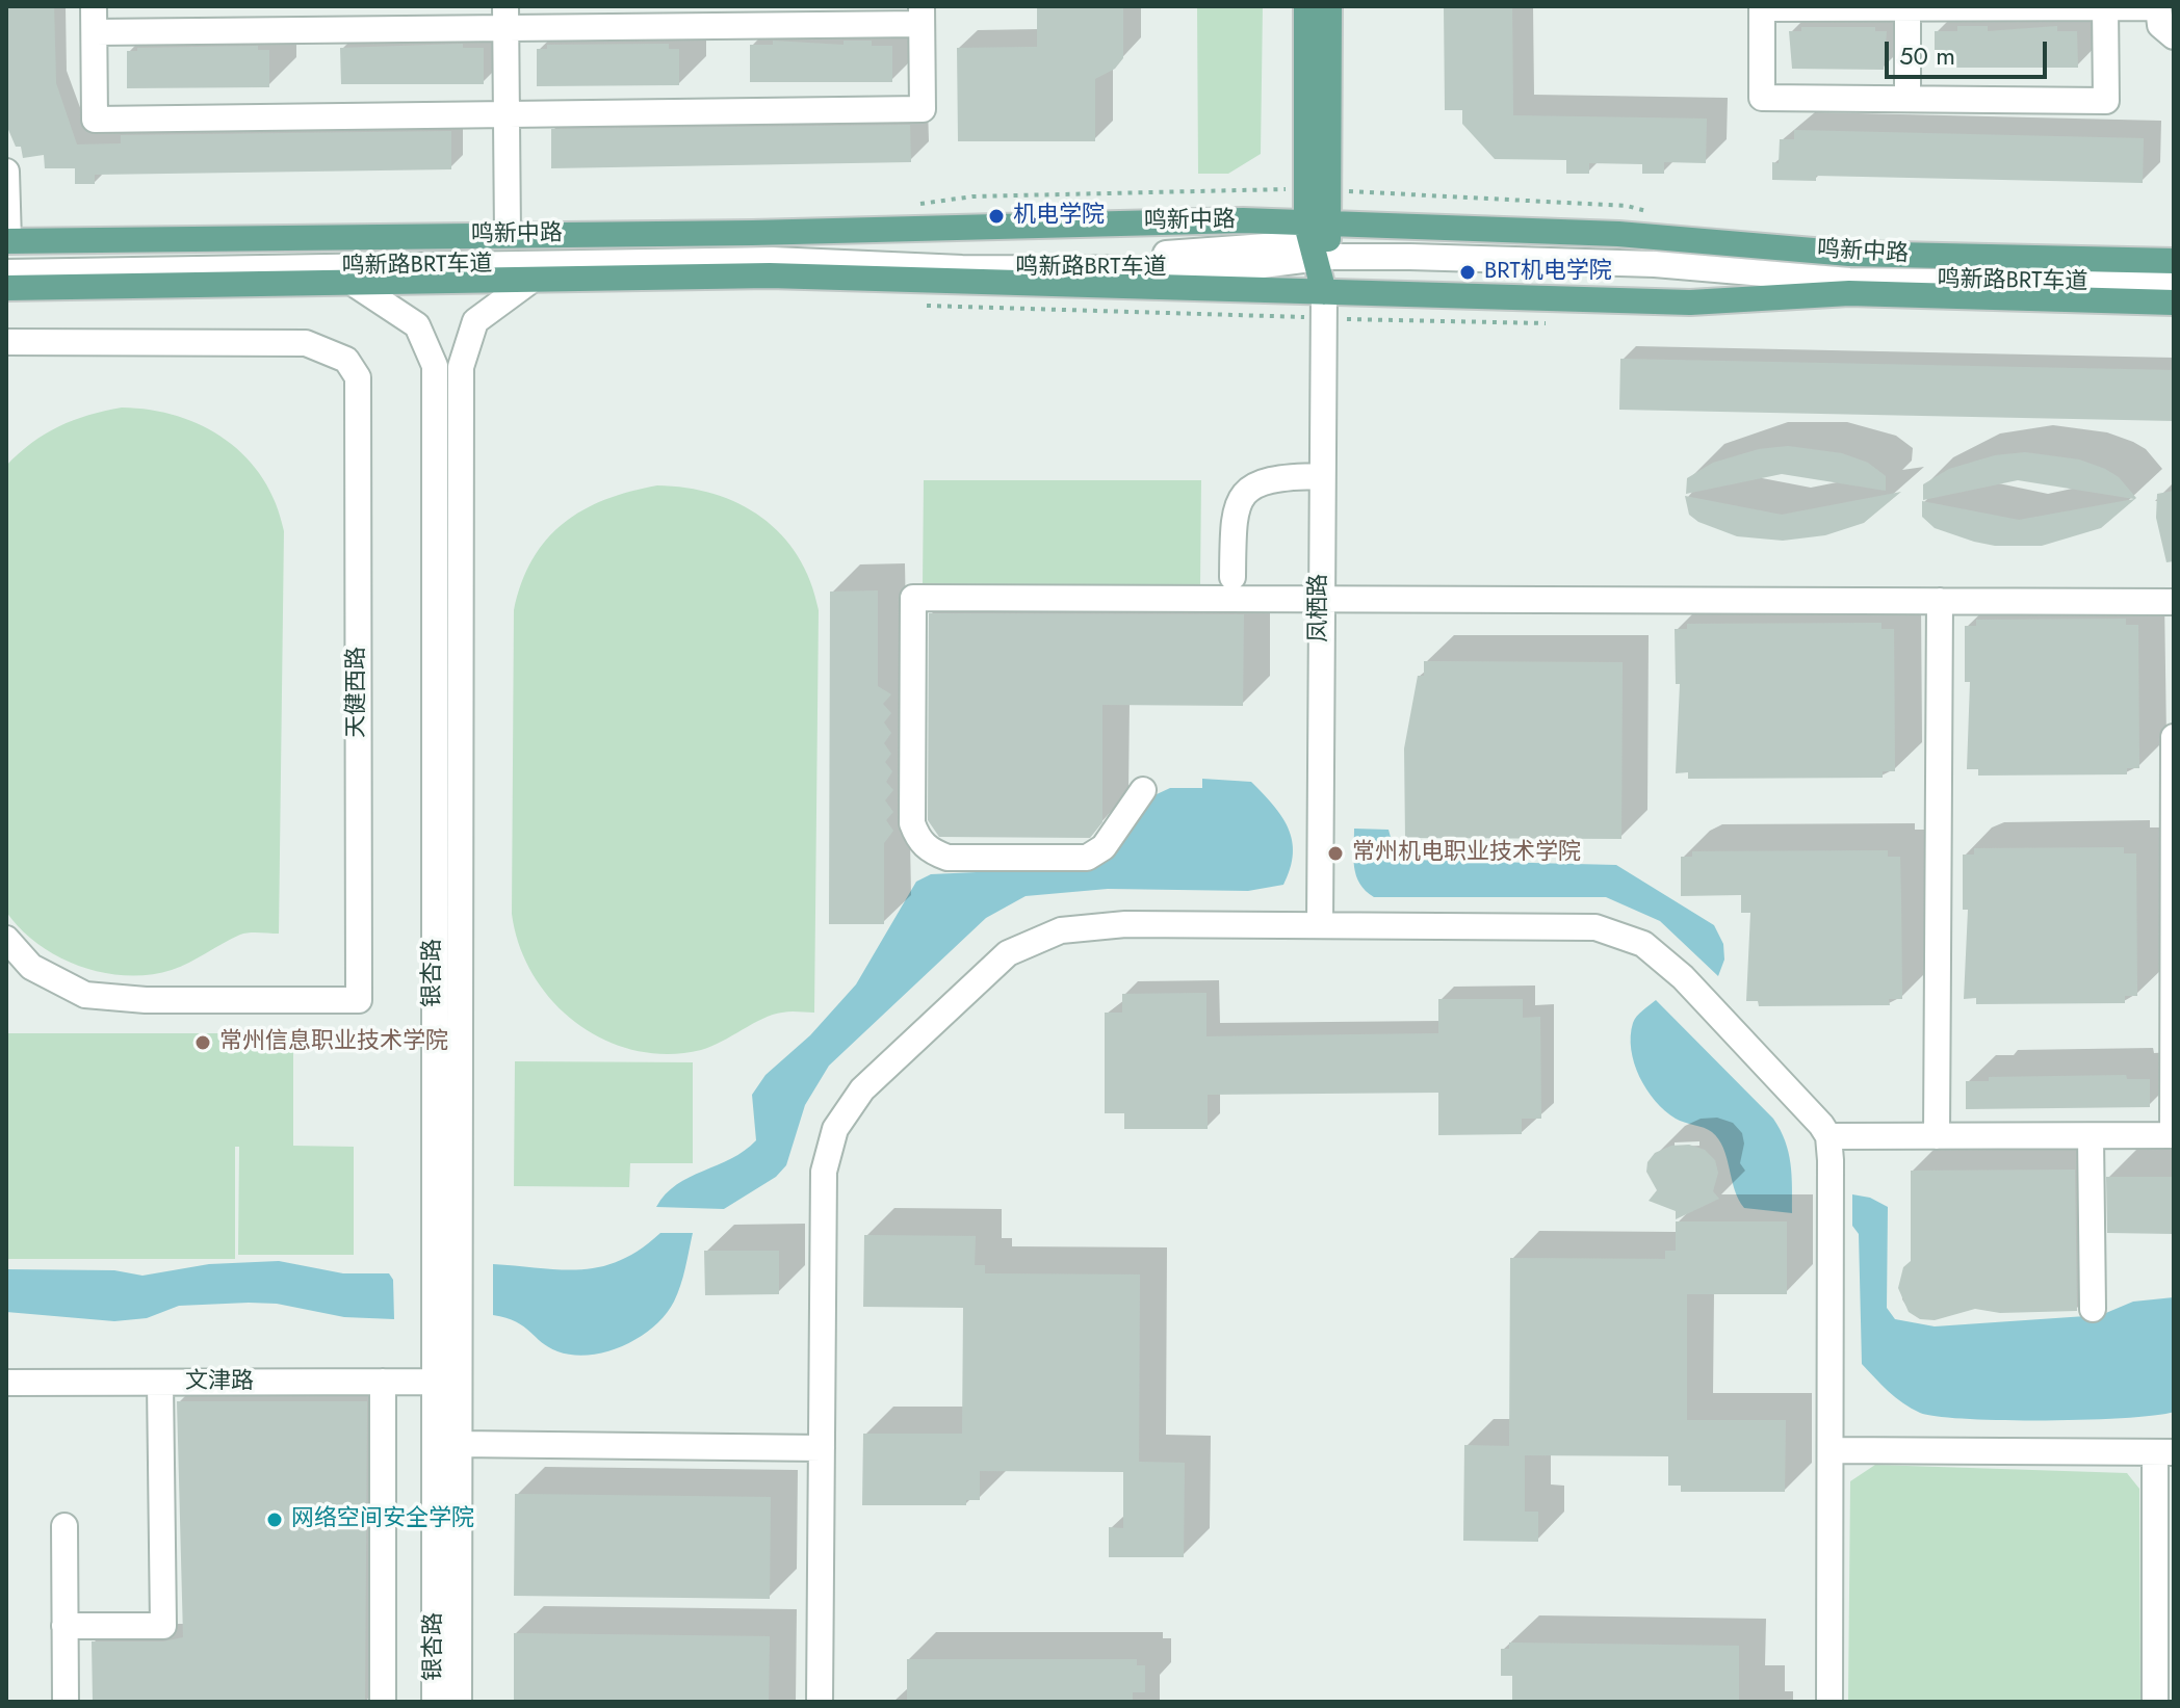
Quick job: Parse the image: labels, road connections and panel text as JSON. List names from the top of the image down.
{
  "streets": {
    "main road": ["鸣新中路", "凤栖路"],
    "street": [
      "鸣新路BRT车道",
      "天健西路",
      "银杏路",
      "文津路"
    ]
  },
  "crossings": [
    ["鸣新中路", "鸣新路BRT车道"],
    ["鸣新中路", "凤栖路"],
    ["鸣新中路", "银杏路"],
    ["鸣新路BRT车道", "凤栖路"],
    ["银杏路", "文津路"]
  ],
  "places": [
    "机电学院",
    "BRT机电学院",
    "常州机电职业技术学院",
    "常州信息职业技术学院",
    "网络空间安全学院"
  ],
  "scale_bar": "50 m"
}
